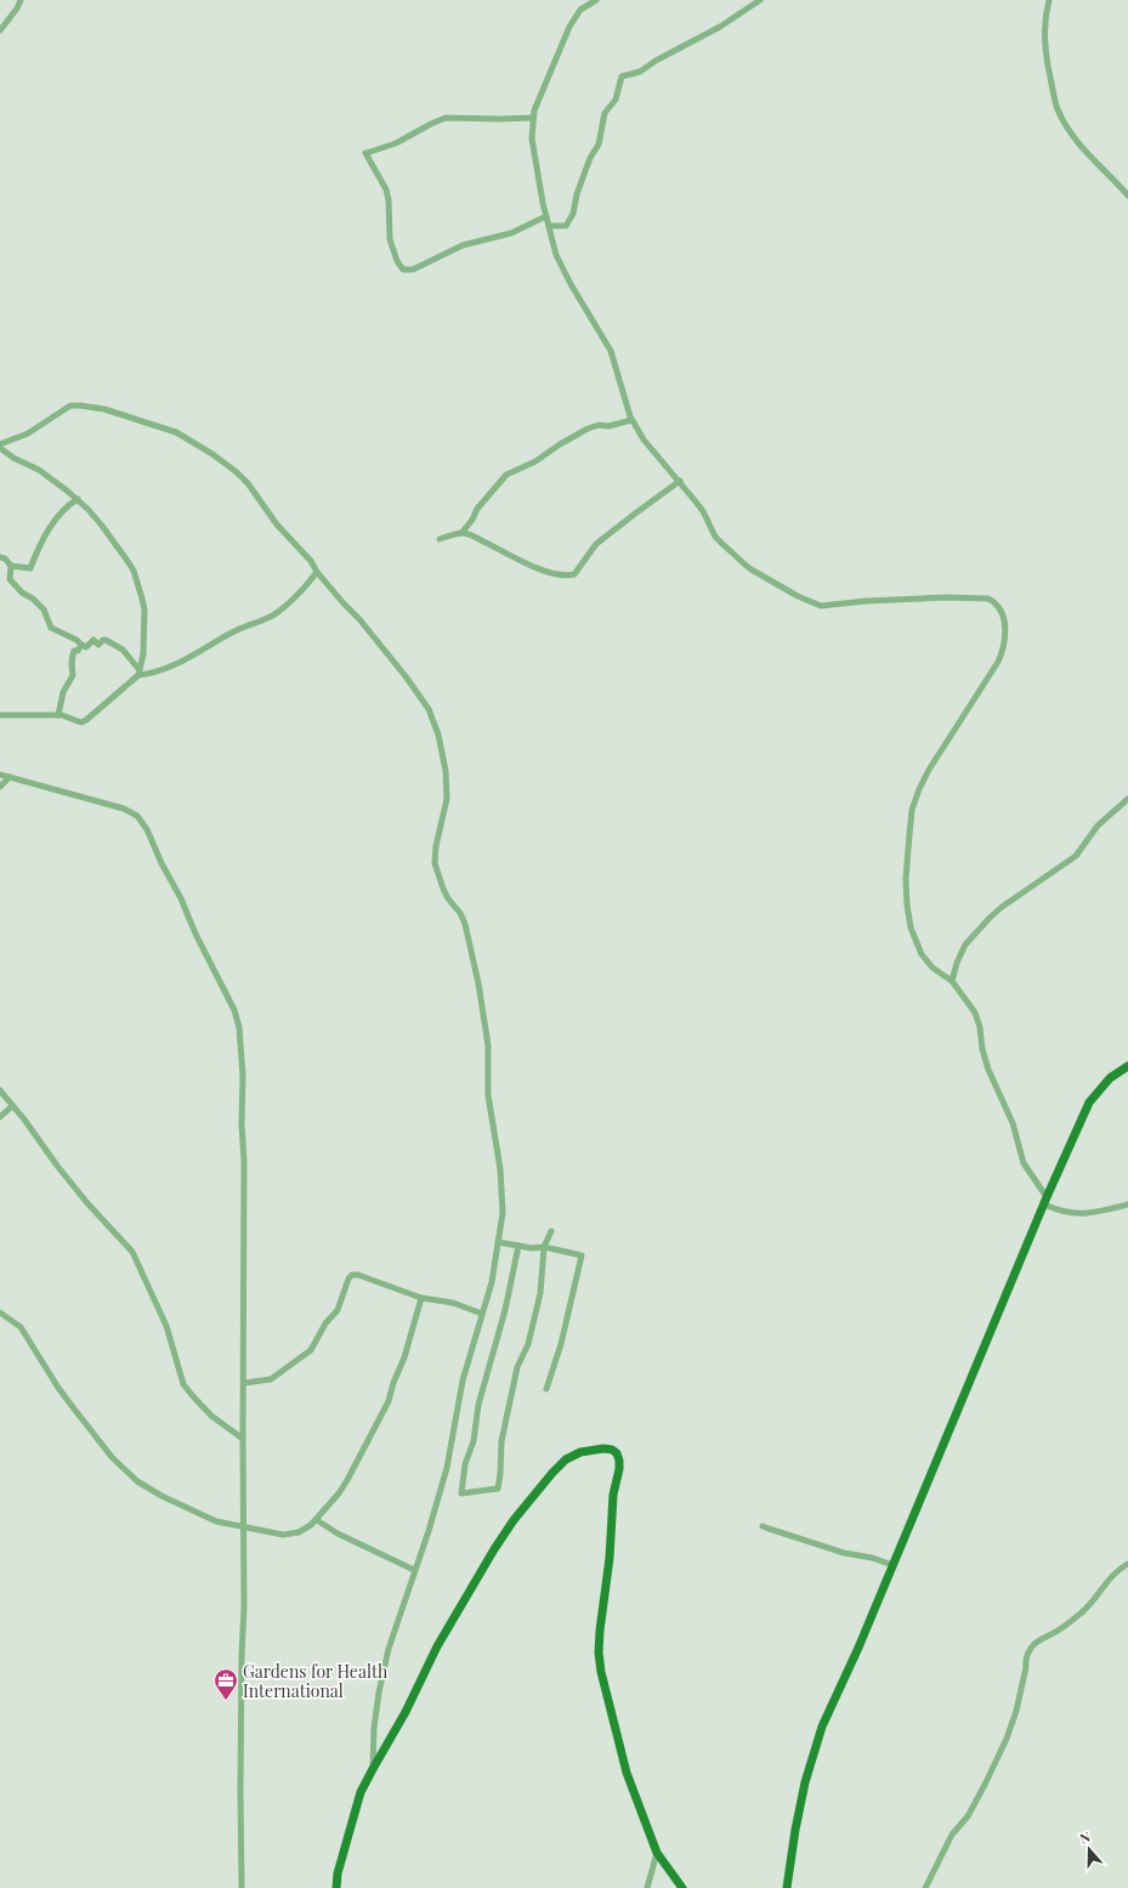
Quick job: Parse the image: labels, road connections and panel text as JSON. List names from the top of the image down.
{
  "places": {
    "office": ["Gardens for Health International"]
  },
  "north": "top"
}
